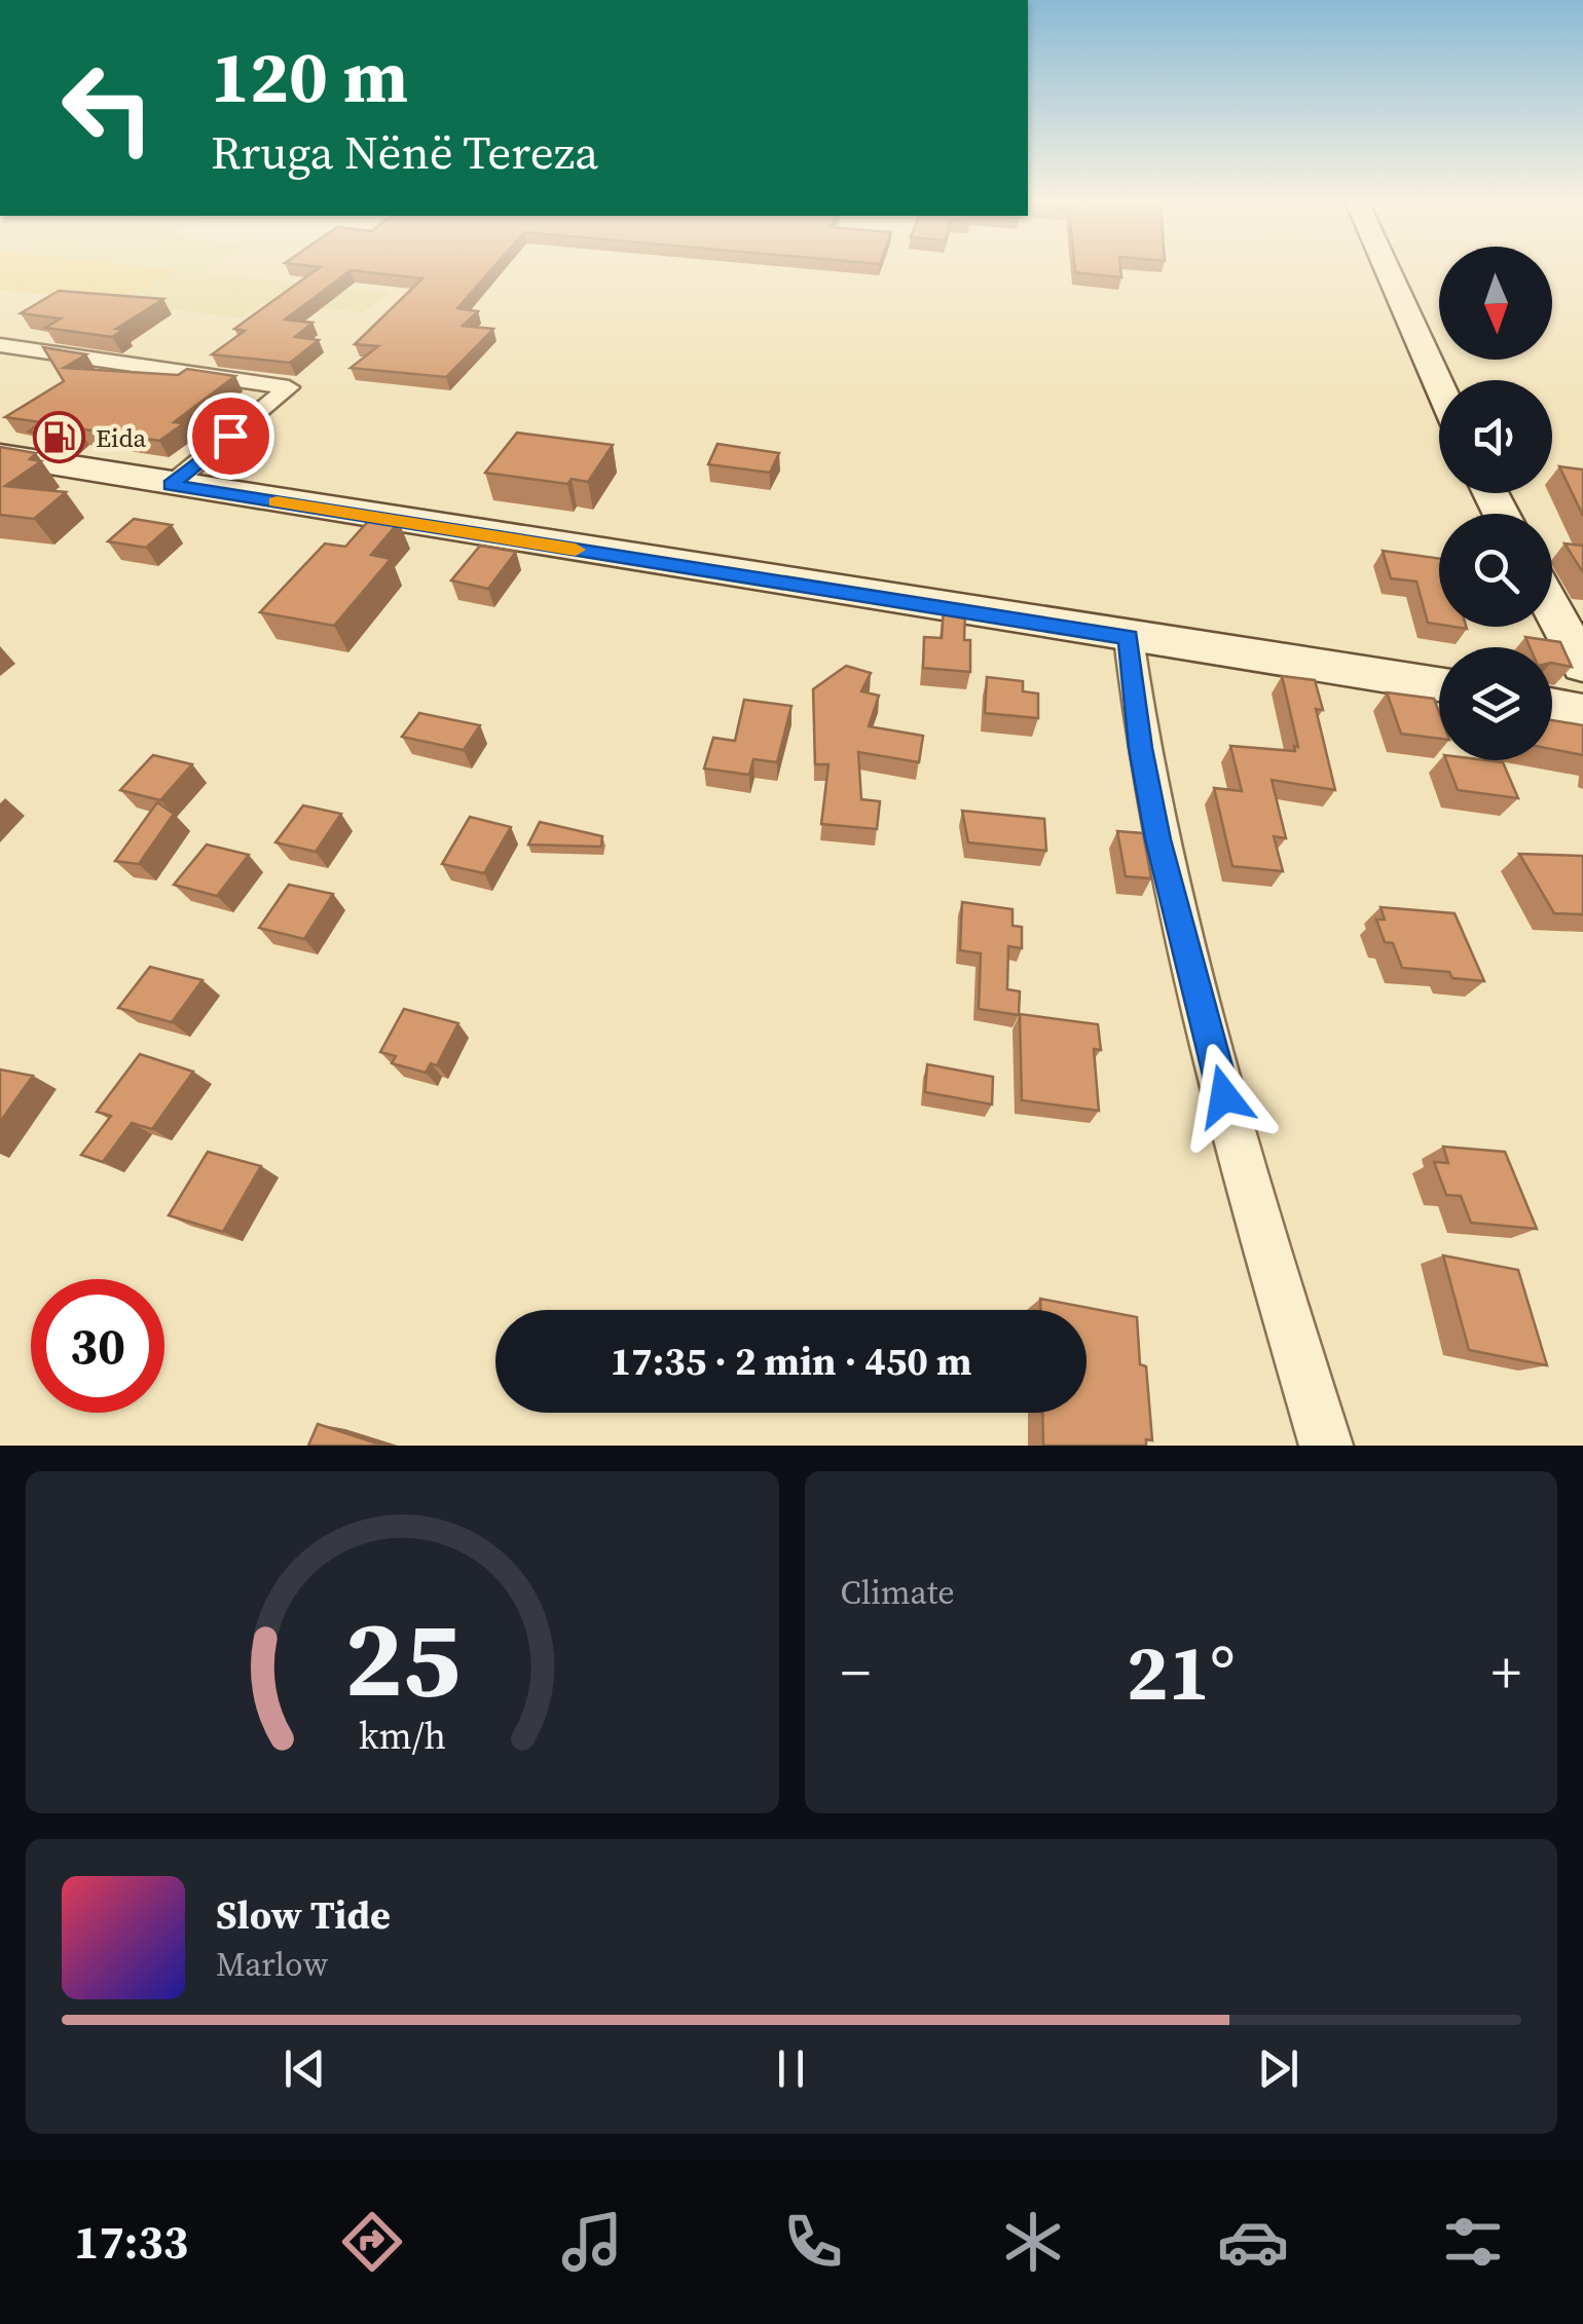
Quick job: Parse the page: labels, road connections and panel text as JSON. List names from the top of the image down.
{
  "places": {
    "fuel station": ["Eida"]
  },
  "north": "bottom",
  "page": {
    "turn": ["120 m", "Rruga Nënë Tereza"],
    "limit": "30",
    "trip": "17:35 · 2 min · 450 m",
    "tile": "Climate",
    "heat": ["−", "21°", "+"],
    "song": ["Slow Tide", "Marlow"],
    "tabs": "17:33",
    "gauge": ["25", "km/h"]
  }
}
